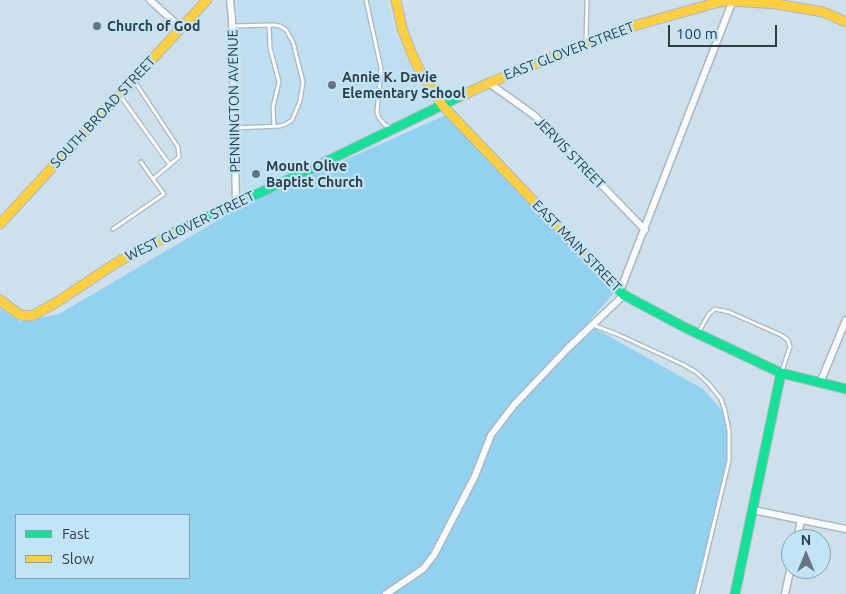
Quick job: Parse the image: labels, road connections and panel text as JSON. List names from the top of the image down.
{
  "streets": {
    "street": [
      "EAST GLOVER STREET",
      "PENNINGTON AVENUE",
      "SOUTH BROAD STREET",
      "JERVIS STREET",
      "WEST GLOVER STREET",
      "EAST MAIN STREET"
    ]
  },
  "crossings": [
    ["EAST GLOVER STREET", "JERVIS STREET"],
    ["EAST GLOVER STREET", "WEST GLOVER STREET"],
    ["EAST GLOVER STREET", "EAST MAIN STREET"],
    ["PENNINGTON AVENUE", "WEST GLOVER STREET"],
    ["WEST GLOVER STREET", "EAST MAIN STREET"]
  ],
  "places": ["Church of God", "Annie K. Davie Elementary School", "Mount Olive Baptist Church"],
  "legend": ["Fast", "Slow"],
  "scale_bar": "100 m",
  "north": "top"
}
